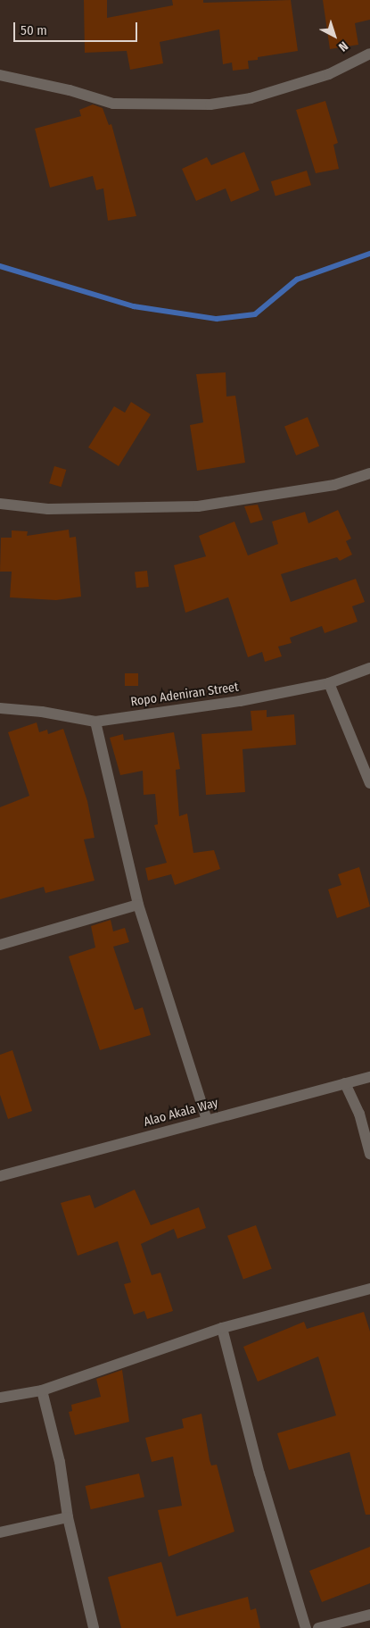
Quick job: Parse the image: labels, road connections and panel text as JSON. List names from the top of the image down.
{
  "streets": {
    "street": ["Ropo Adeniran Street", "Alao Akala Way"]
  },
  "scale_bar": "50 m",
  "north": "bottom right"
}
